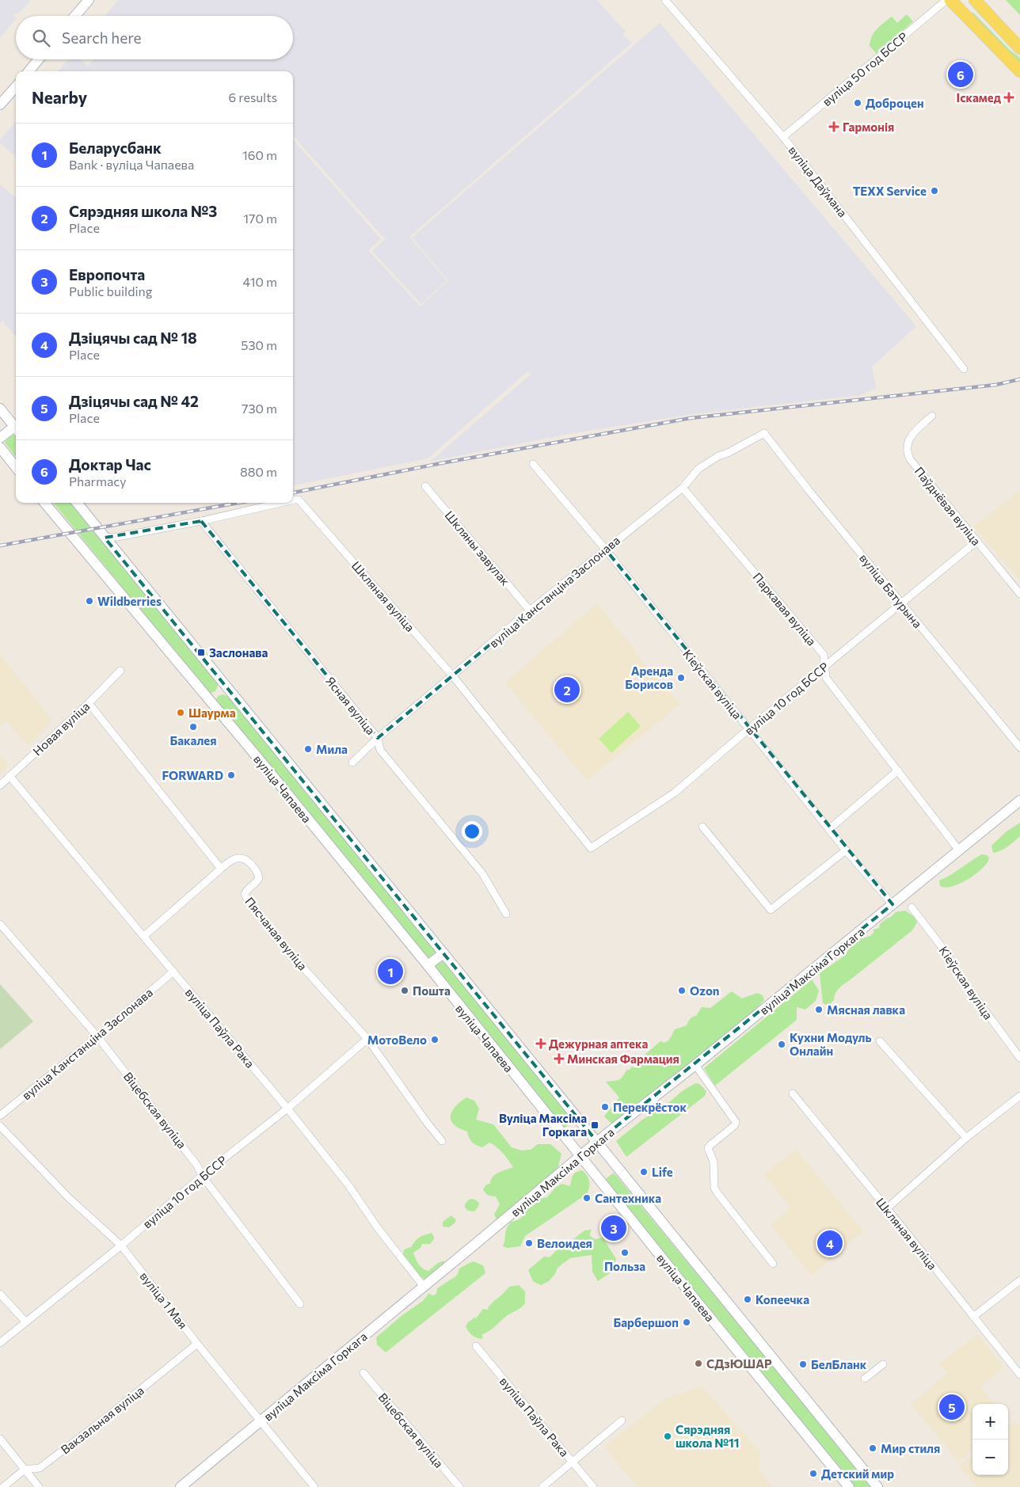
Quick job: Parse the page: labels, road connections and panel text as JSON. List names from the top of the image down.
{
  "streets": {
    "main road": ["вуліца Чапаева", "вуліца Максіма Горкага"],
    "street": [
      "вуліца 50 год БССР",
      "вуліца Даўмана",
      "Паўднёвая вуліца",
      "Шкляны завулак",
      "вуліца Батурына",
      "вуліца Канстанціна Заслонава",
      "Шкляная вуліца",
      "Паркавая вуліца",
      "Кіеўская вуліца",
      "вуліца 10 год БССР",
      "Ясная вуліца",
      "Новая вуліца",
      "Пясчаная вуліца",
      "вуліца Паўла Рака",
      "Віцебская вуліца",
      "вуліца 1 Мая",
      "Вакзальная вуліца"
    ]
  },
  "crossings": [
    ["вуліца 50 год БССР", "вуліца Даўмана"],
    ["Паўднёвая вуліца", "вуліца 10 год БССР"],
    ["Шкляны завулак", "вуліца Канстанціна Заслонава"],
    ["вуліца Батурына", "вуліца Канстанціна Заслонава"],
    ["вуліца Батурына", "вуліца 10 год БССР"],
    ["вуліца Канстанціна Заслонава", "Шкляная вуліца"],
    ["вуліца Канстанціна Заслонава", "Паркавая вуліца"],
    ["вуліца Канстанціна Заслонава", "Кіеўская вуліца"],
    ["вуліца Канстанціна Заслонава", "Ясная вуліца"],
    ["вуліца Канстанціна Заслонава", "вуліца Паўла Рака"],
    ["вуліца Канстанціна Заслонава", "Віцебская вуліца"],
    ["Шкляная вуліца", "вуліца 10 год БССР"],
    ["Шкляная вуліца", "Ясная вуліца"],
    ["Шкляная вуліца", "вуліца Чапаева"],
    ["Паркавая вуліца", "вуліца 10 год БССР"],
    ["Паркавая вуліца", "вуліца Максіма Горкага"],
    ["Кіеўская вуліца", "вуліца 10 год БССР"],
    ["Кіеўская вуліца", "вуліца Максіма Горкага"],
    ["вуліца 10 год БССР", "Пясчаная вуліца"],
    ["вуліца 10 год БССР", "вуліца Паўла Рака"],
    ["вуліца 10 год БССР", "Віцебская вуліца"],
    ["вуліца 10 год БССР", "вуліца 1 Мая"],
    ["Новая вуліца", "вуліца Паўла Рака"],
    ["вуліца Чапаева", "вуліца Максіма Горкага"],
    ["вуліца Максіма Горкага", "вуліца Паўла Рака"],
    ["вуліца Максіма Горкага", "вуліца 1 Мая"],
    ["вуліца 1 Мая", "Вакзальная вуліца"]
  ],
  "places": {
    "health": [
      "Іскамед",
      "Гармонія",
      "Дежурная аптека",
      "Минская Фармация"
    ],
    "other": [
      "Доброцен",
      "TEXX Service",
      "Wildberries",
      "Аренда Борисов",
      "Шаурма",
      "Бакалея",
      "Мила",
      "FORWARD",
      "Пошта",
      "Ozon",
      "Мясная лавка",
      "МотоВело",
      "Кухни Модуль Онлайн",
      "Перекрёсток",
      "Life",
      "Сантехника",
      "Велоидея",
      "Польза",
      "Копеечка",
      "Барбершоп",
      "СДзЮШАР",
      "БелБланк",
      "Сярэдняя школа №11",
      "Мир стиля",
      "Детский мир"
    ],
    "transit": ["Заслонава", "Вуліца Максіма Горкага"]
  },
  "page": {
    "search": "Search here",
    "pins": [
      "6",
      "2",
      "1",
      "3",
      "4",
      "5"
    ],
    "heading": ["Nearby", "6 results"],
    "list": [
      {
        "mark": "1",
        "name": "Беларусбанк",
        "note": "Bank · вуліца Чапаева",
        "value": "160 m"
      },
      {
        "mark": "2",
        "name": "Сярэдняя школа №3",
        "note": "Place",
        "value": "170 m"
      },
      {
        "mark": "3",
        "name": "Европочта",
        "note": "Public building",
        "value": "410 m"
      },
      {
        "mark": "4",
        "name": "Дзіцячы сад № 18",
        "note": "Place",
        "value": "530 m"
      },
      {
        "mark": "5",
        "name": "Дзіцячы сад № 42",
        "note": "Place",
        "value": "730 m"
      },
      {
        "mark": "6",
        "name": "Доктар Час",
        "note": "Pharmacy",
        "value": "880 m"
      }
    ],
    "map_buttons": ["+", "−"]
  }
}
